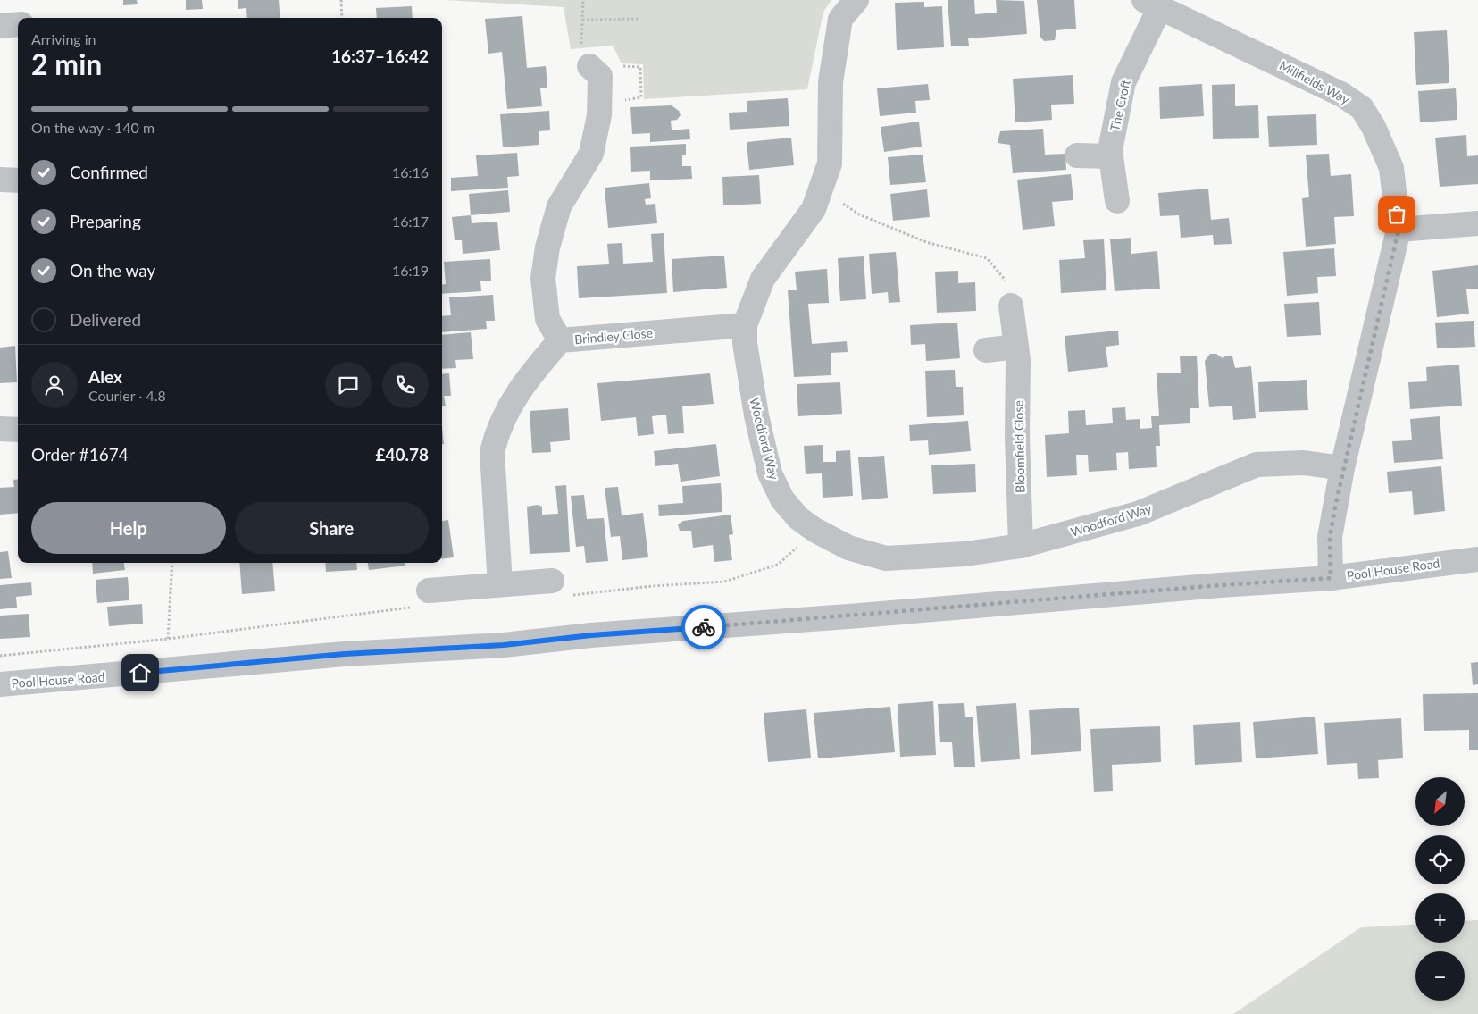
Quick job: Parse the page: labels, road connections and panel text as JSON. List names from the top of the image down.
{
  "streets": {
    "street": [
      "Millfields Way",
      "The Croft",
      "Brindley Close",
      "Woodford Way",
      "Bloomfield Close",
      "Pool House Road"
    ]
  },
  "crossings": [
    ["Millfields Way", "The Croft"],
    ["Millfields Way", "Woodford Way"],
    ["Millfields Way", "Pool House Road"],
    ["Brindley Close", "Woodford Way"],
    ["Woodford Way", "Bloomfield Close"]
  ],
  "north": "bottom left",
  "page": {
    "heading": ["2 min", "Arriving in", "16:37–16:42"],
    "panel": [
      "Alex",
      "Courier · 4.8",
      "Order #1674",
      "£40.78"
    ],
    "bar": "On the way · 140 m",
    "list": [
      ["Confirmed", "16:16"],
      ["Preparing", "16:17"],
      ["On the way", "16:19"],
      "Delivered"
    ],
    "buttons": ["Help", "Share"],
    "map_buttons": ["+", "−"]
  }
}
